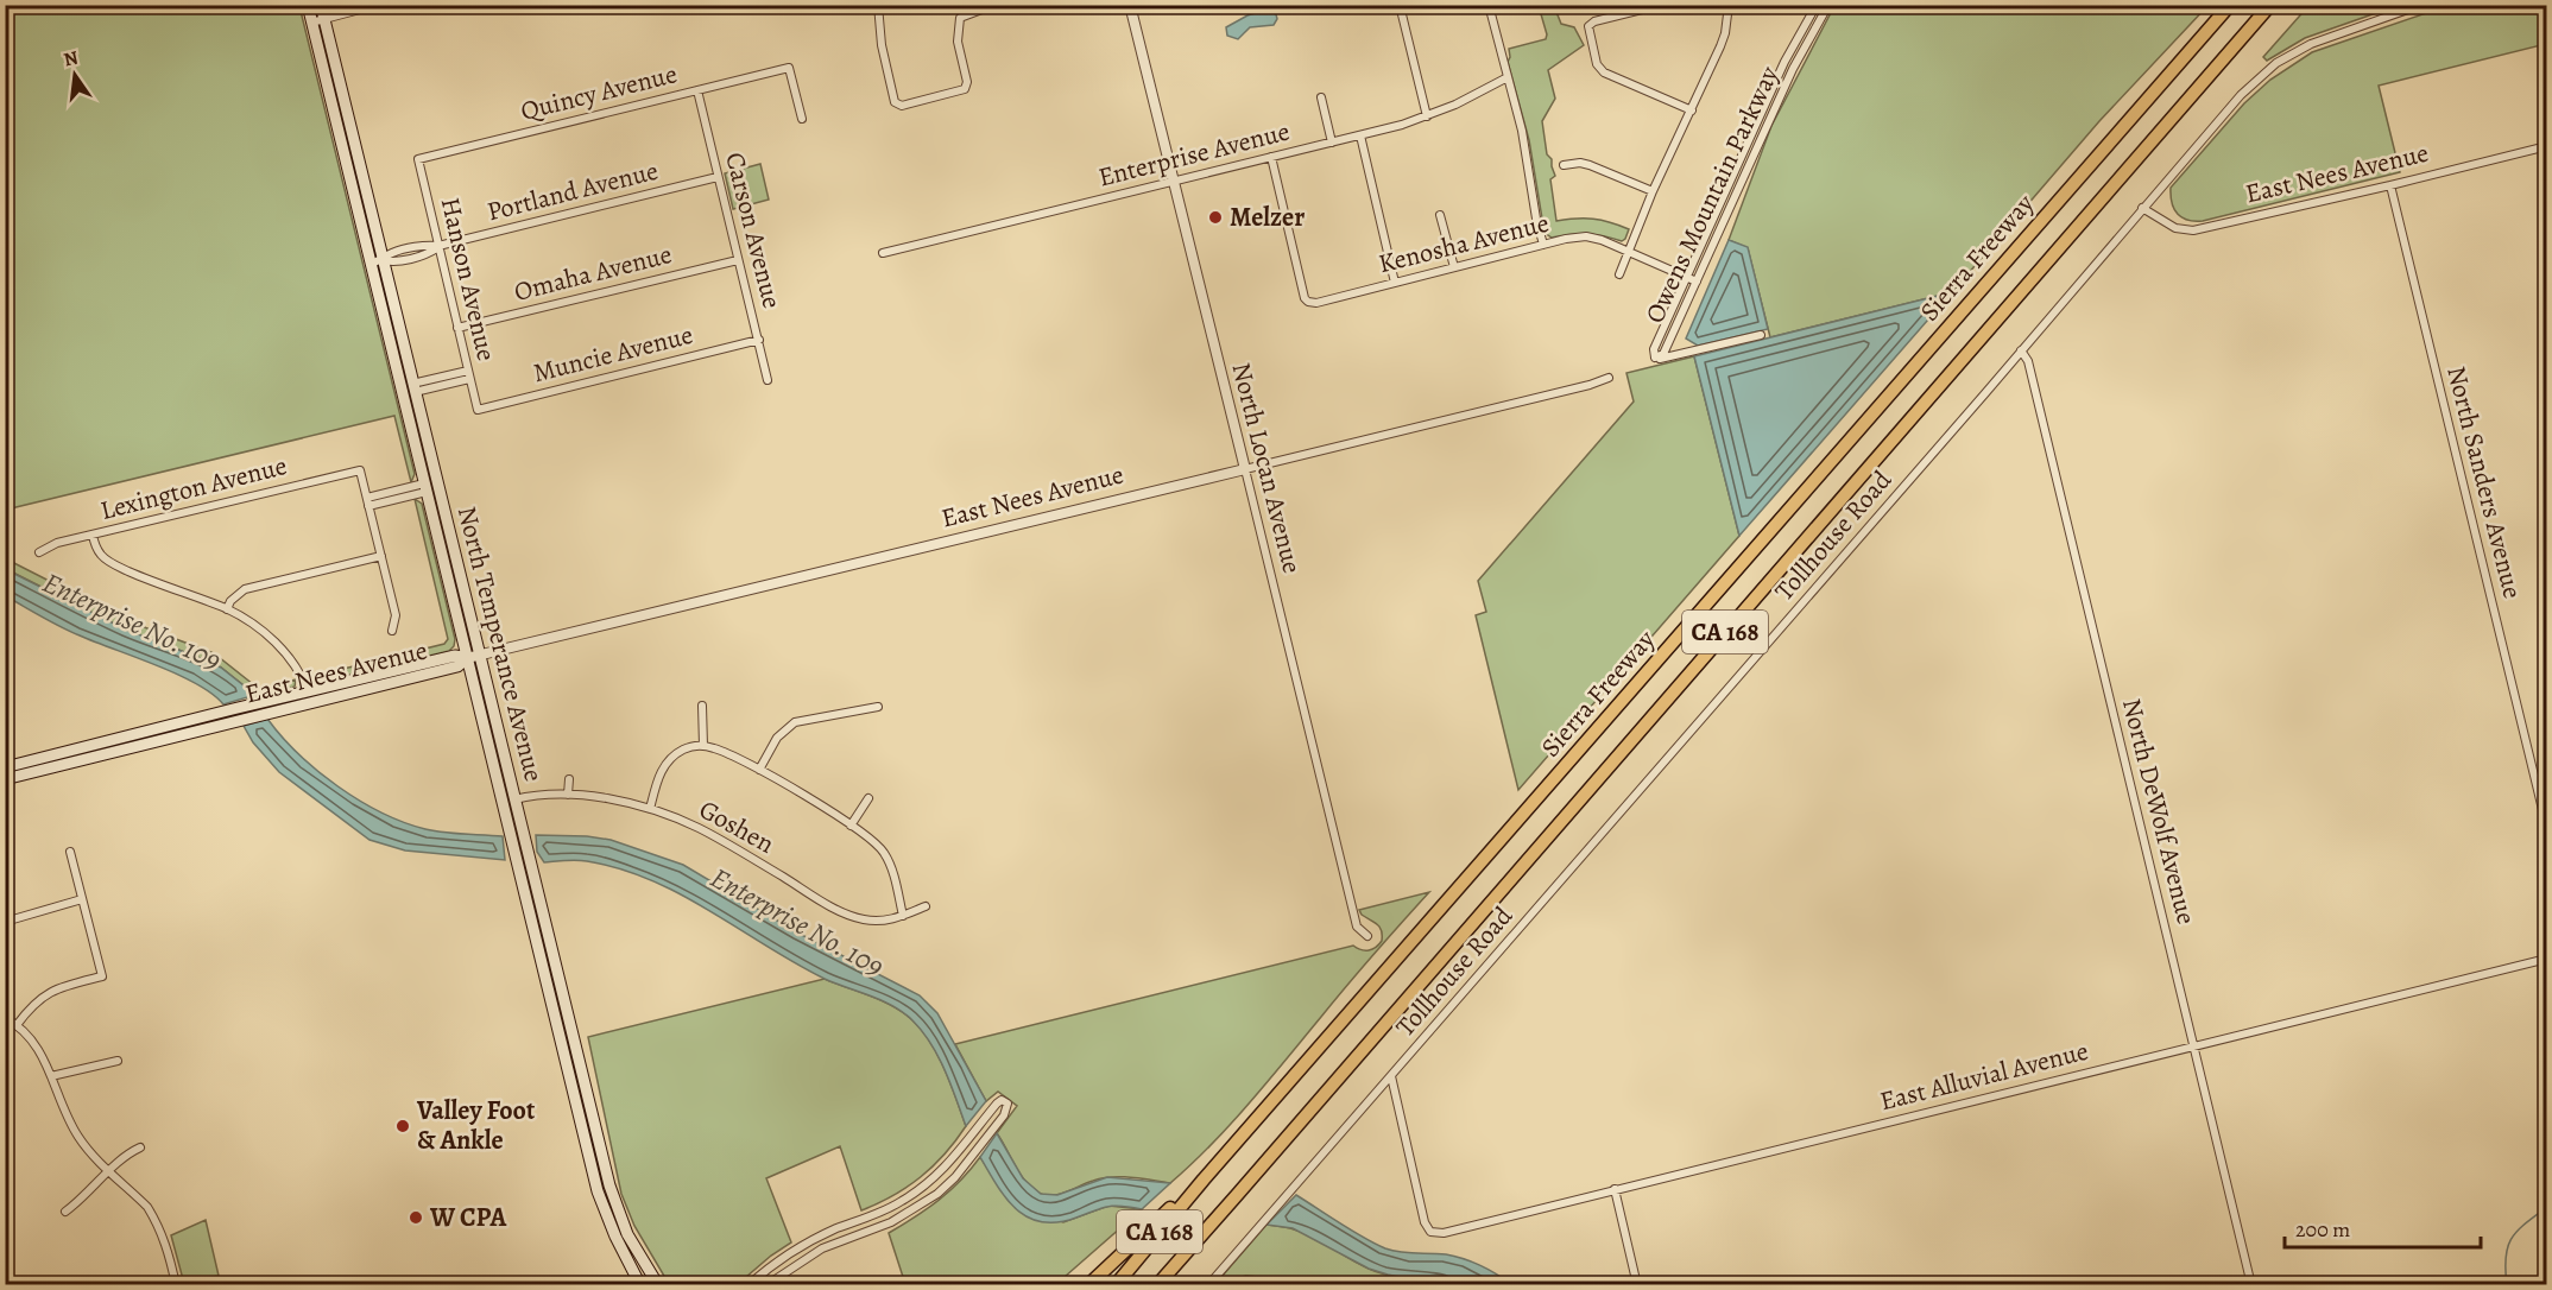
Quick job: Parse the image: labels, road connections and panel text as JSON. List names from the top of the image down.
{
  "streets": {
    "highway": ["Sierra Freeway", "CA 168"],
    "main road": ["East Nees Avenue", "North Temperance Avenue"],
    "street": [
      "Quincy Avenue",
      "Enterprise Avenue",
      "Portland Avenue",
      "Owens Mountain Parkway",
      "Carson Avenue",
      "Kenosha Avenue",
      "Omaha Avenue",
      "Hanson Avenue",
      "Muncie Avenue",
      "North Locan Avenue",
      "North Sanders Avenue",
      "Lexington Avenue",
      "Tollhouse Road",
      "North DeWolf Avenue",
      "Goshen",
      "East Alluvial Avenue"
    ]
  },
  "crossings": [
    ["Quincy Avenue", "Carson Avenue"],
    ["Quincy Avenue", "Hanson Avenue"],
    ["Enterprise Avenue", "Kenosha Avenue"],
    ["Enterprise Avenue", "North Locan Avenue"],
    ["East Nees Avenue", "North Locan Avenue"],
    ["East Nees Avenue", "North Sanders Avenue"],
    ["East Nees Avenue", "Tollhouse Road"],
    ["East Nees Avenue", "North Temperance Avenue"],
    ["Portland Avenue", "Carson Avenue"],
    ["Portland Avenue", "Hanson Avenue"],
    ["Portland Avenue", "North Temperance Avenue"],
    ["Owens Mountain Parkway", "Kenosha Avenue"],
    ["Carson Avenue", "Omaha Avenue"],
    ["Carson Avenue", "Muncie Avenue"],
    ["Omaha Avenue", "Hanson Avenue"],
    ["Hanson Avenue", "Muncie Avenue"],
    ["Tollhouse Road", "North DeWolf Avenue"],
    ["Tollhouse Road", "East Alluvial Avenue"],
    ["North Temperance Avenue", "Goshen"],
    ["North DeWolf Avenue", "East Alluvial Avenue"]
  ],
  "water": ["Enterprise No. 109"],
  "places": ["Melzer", "Valley Foot & Ankle", "W CPA"],
  "scale_bar": "200 m",
  "north": "top"
}
